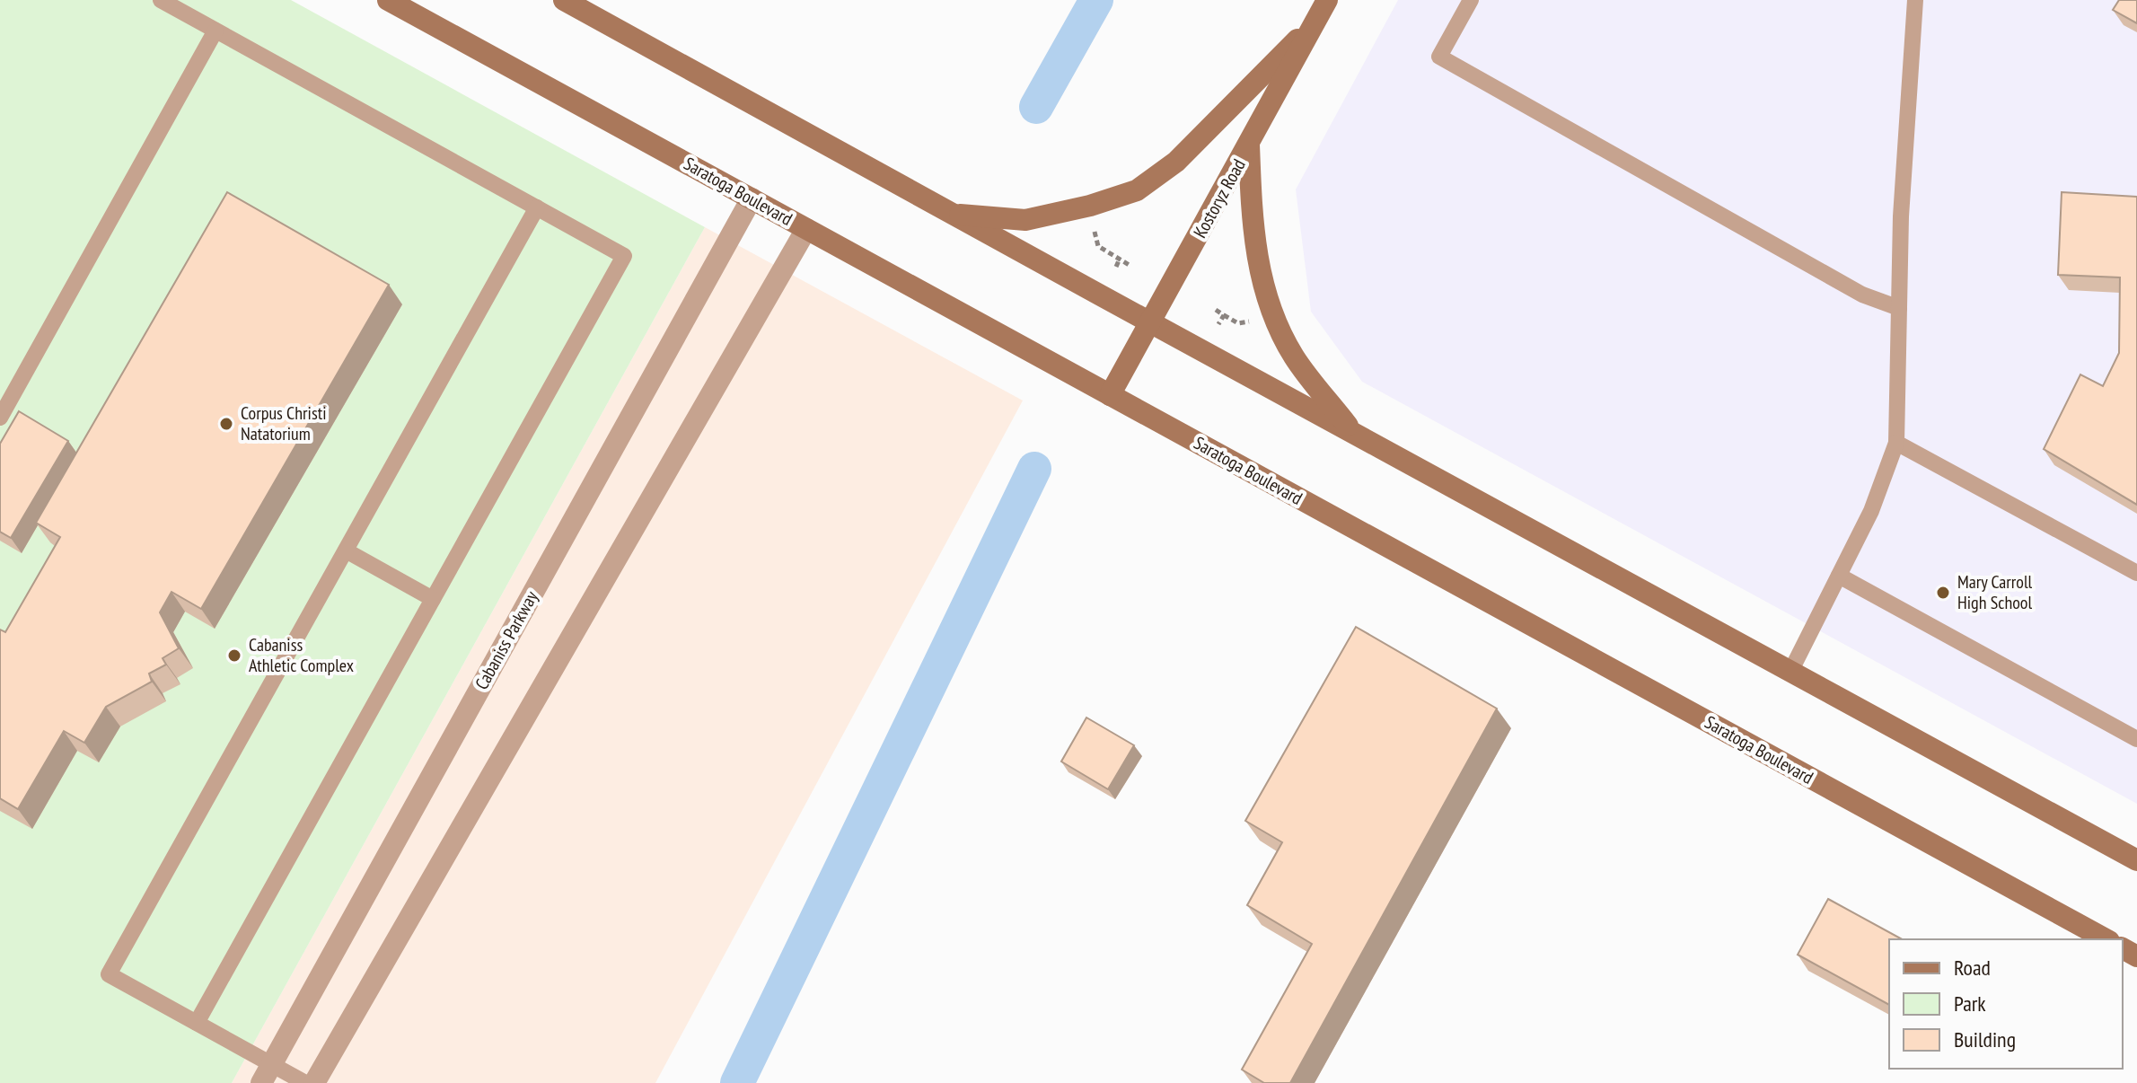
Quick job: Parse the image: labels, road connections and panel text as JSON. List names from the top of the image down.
{
  "streets": {
    "main road": ["Saratoga Boulevard", "Kostoryz Road"],
    "street": ["Cabaniss Parkway"]
  },
  "crossings": [
    ["Saratoga Boulevard", "Kostoryz Road"],
    ["Saratoga Boulevard", "Cabaniss Parkway"]
  ],
  "places": ["Corpus Christi Natatorium", "Mary Carroll High School", "Cabaniss Athletic Complex"],
  "legend": ["Road", "Park", "Building"]
}
